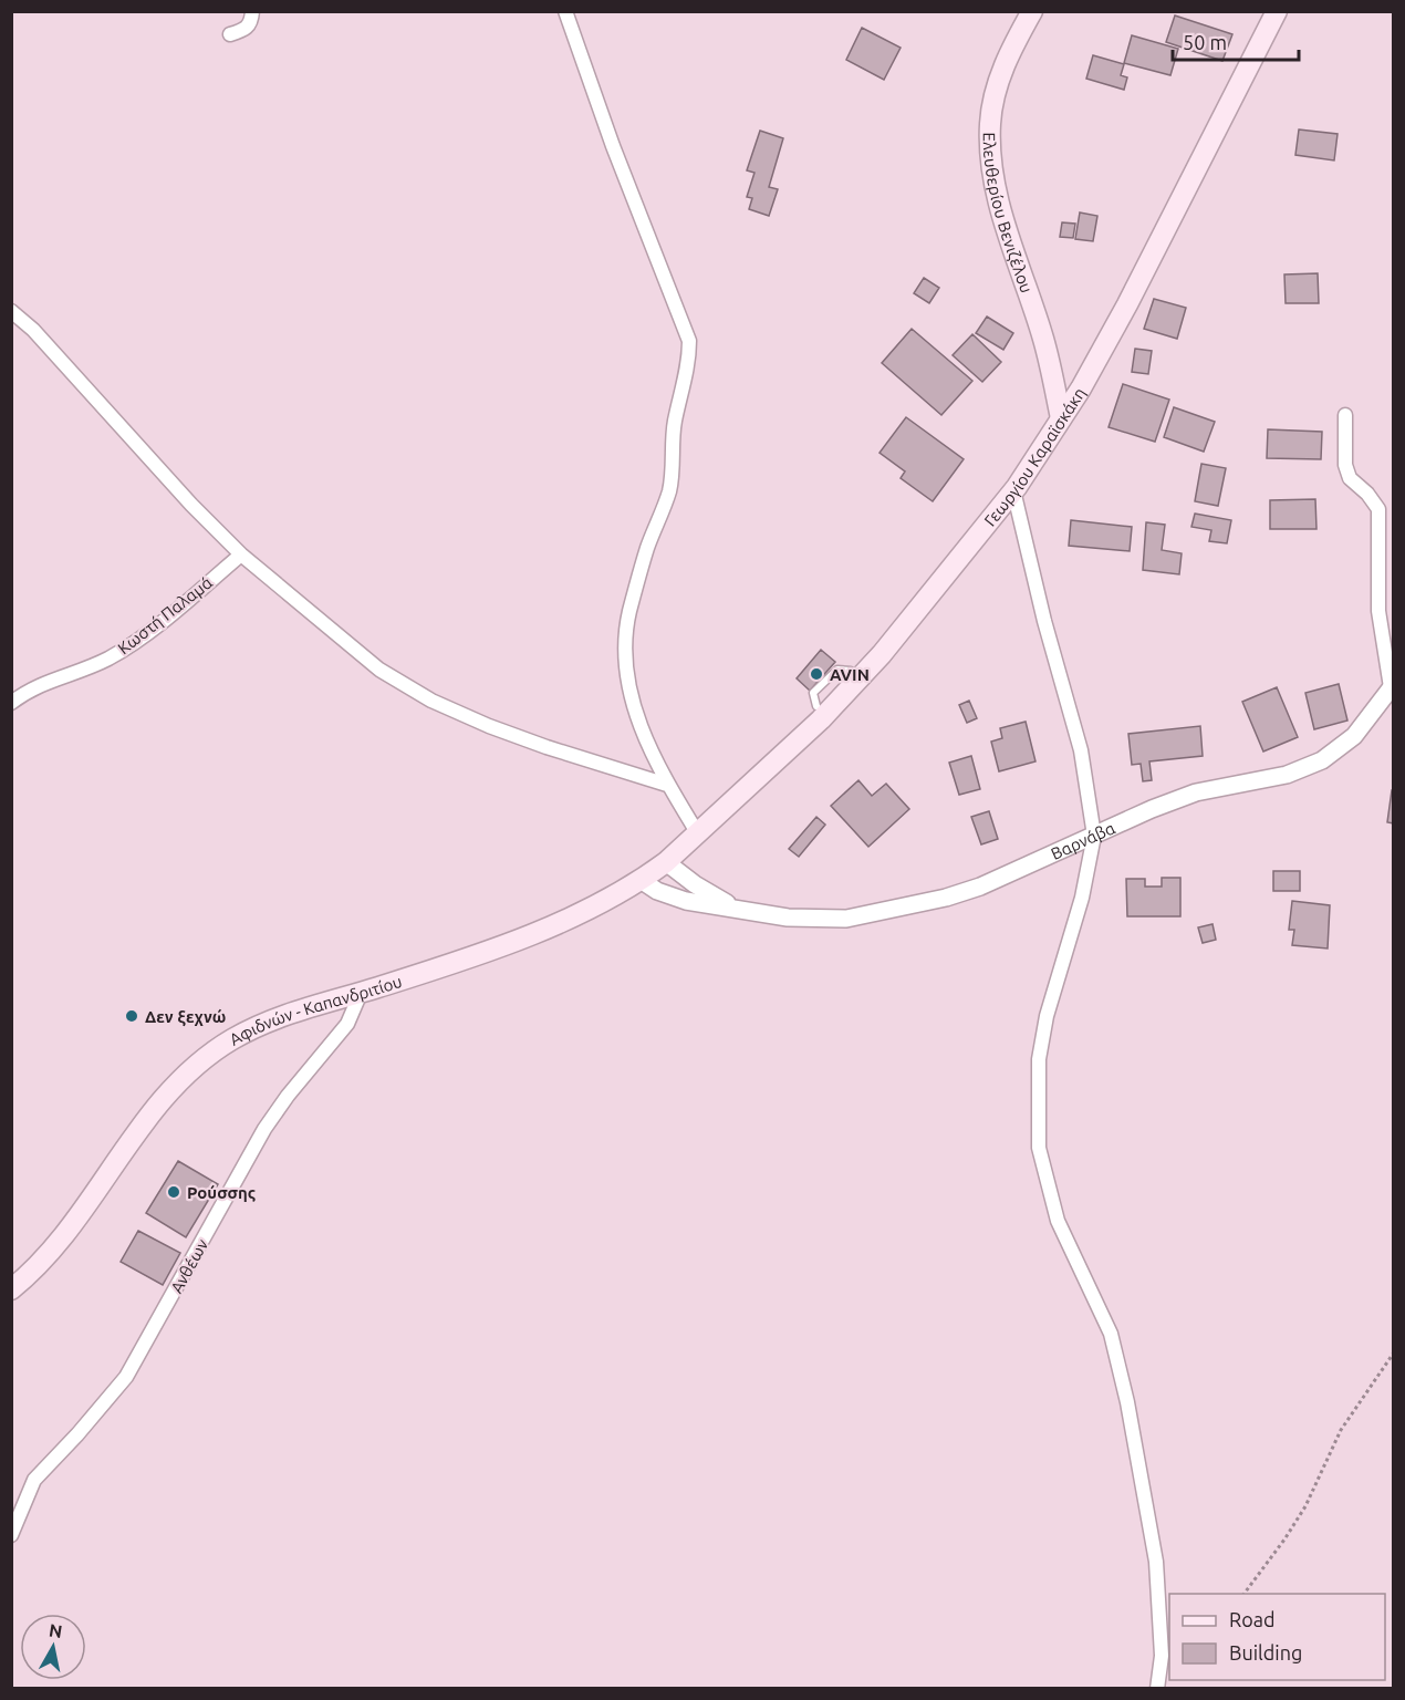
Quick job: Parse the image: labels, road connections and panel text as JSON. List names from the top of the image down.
{
  "streets": {
    "main road": ["Ελευθερίου Βενιζέλου", "Γεωργίου Καραϊσκάκη", "Αφιδνών - Καπανδριτίου"],
    "street": ["Κωστή Παλαμά", "Βαρνάβα", "Ανθέων"]
  },
  "crossings": [
    ["Ελευθερίου Βενιζέλου", "Γεωργίου Καραϊσκάκη"],
    ["Γεωργίου Καραϊσκάκη", "Αφιδνών - Καπανδριτίου"],
    ["Βαρνάβα", "Αφιδνών - Καπανδριτίου"],
    ["Αφιδνών - Καπανδριτίου", "Ανθέων"]
  ],
  "places": ["AVIN", "Δεν ξεχνώ", "Ρούσσης"],
  "legend": ["Road", "Building"],
  "scale_bar": "50 m",
  "north": "top"
}
